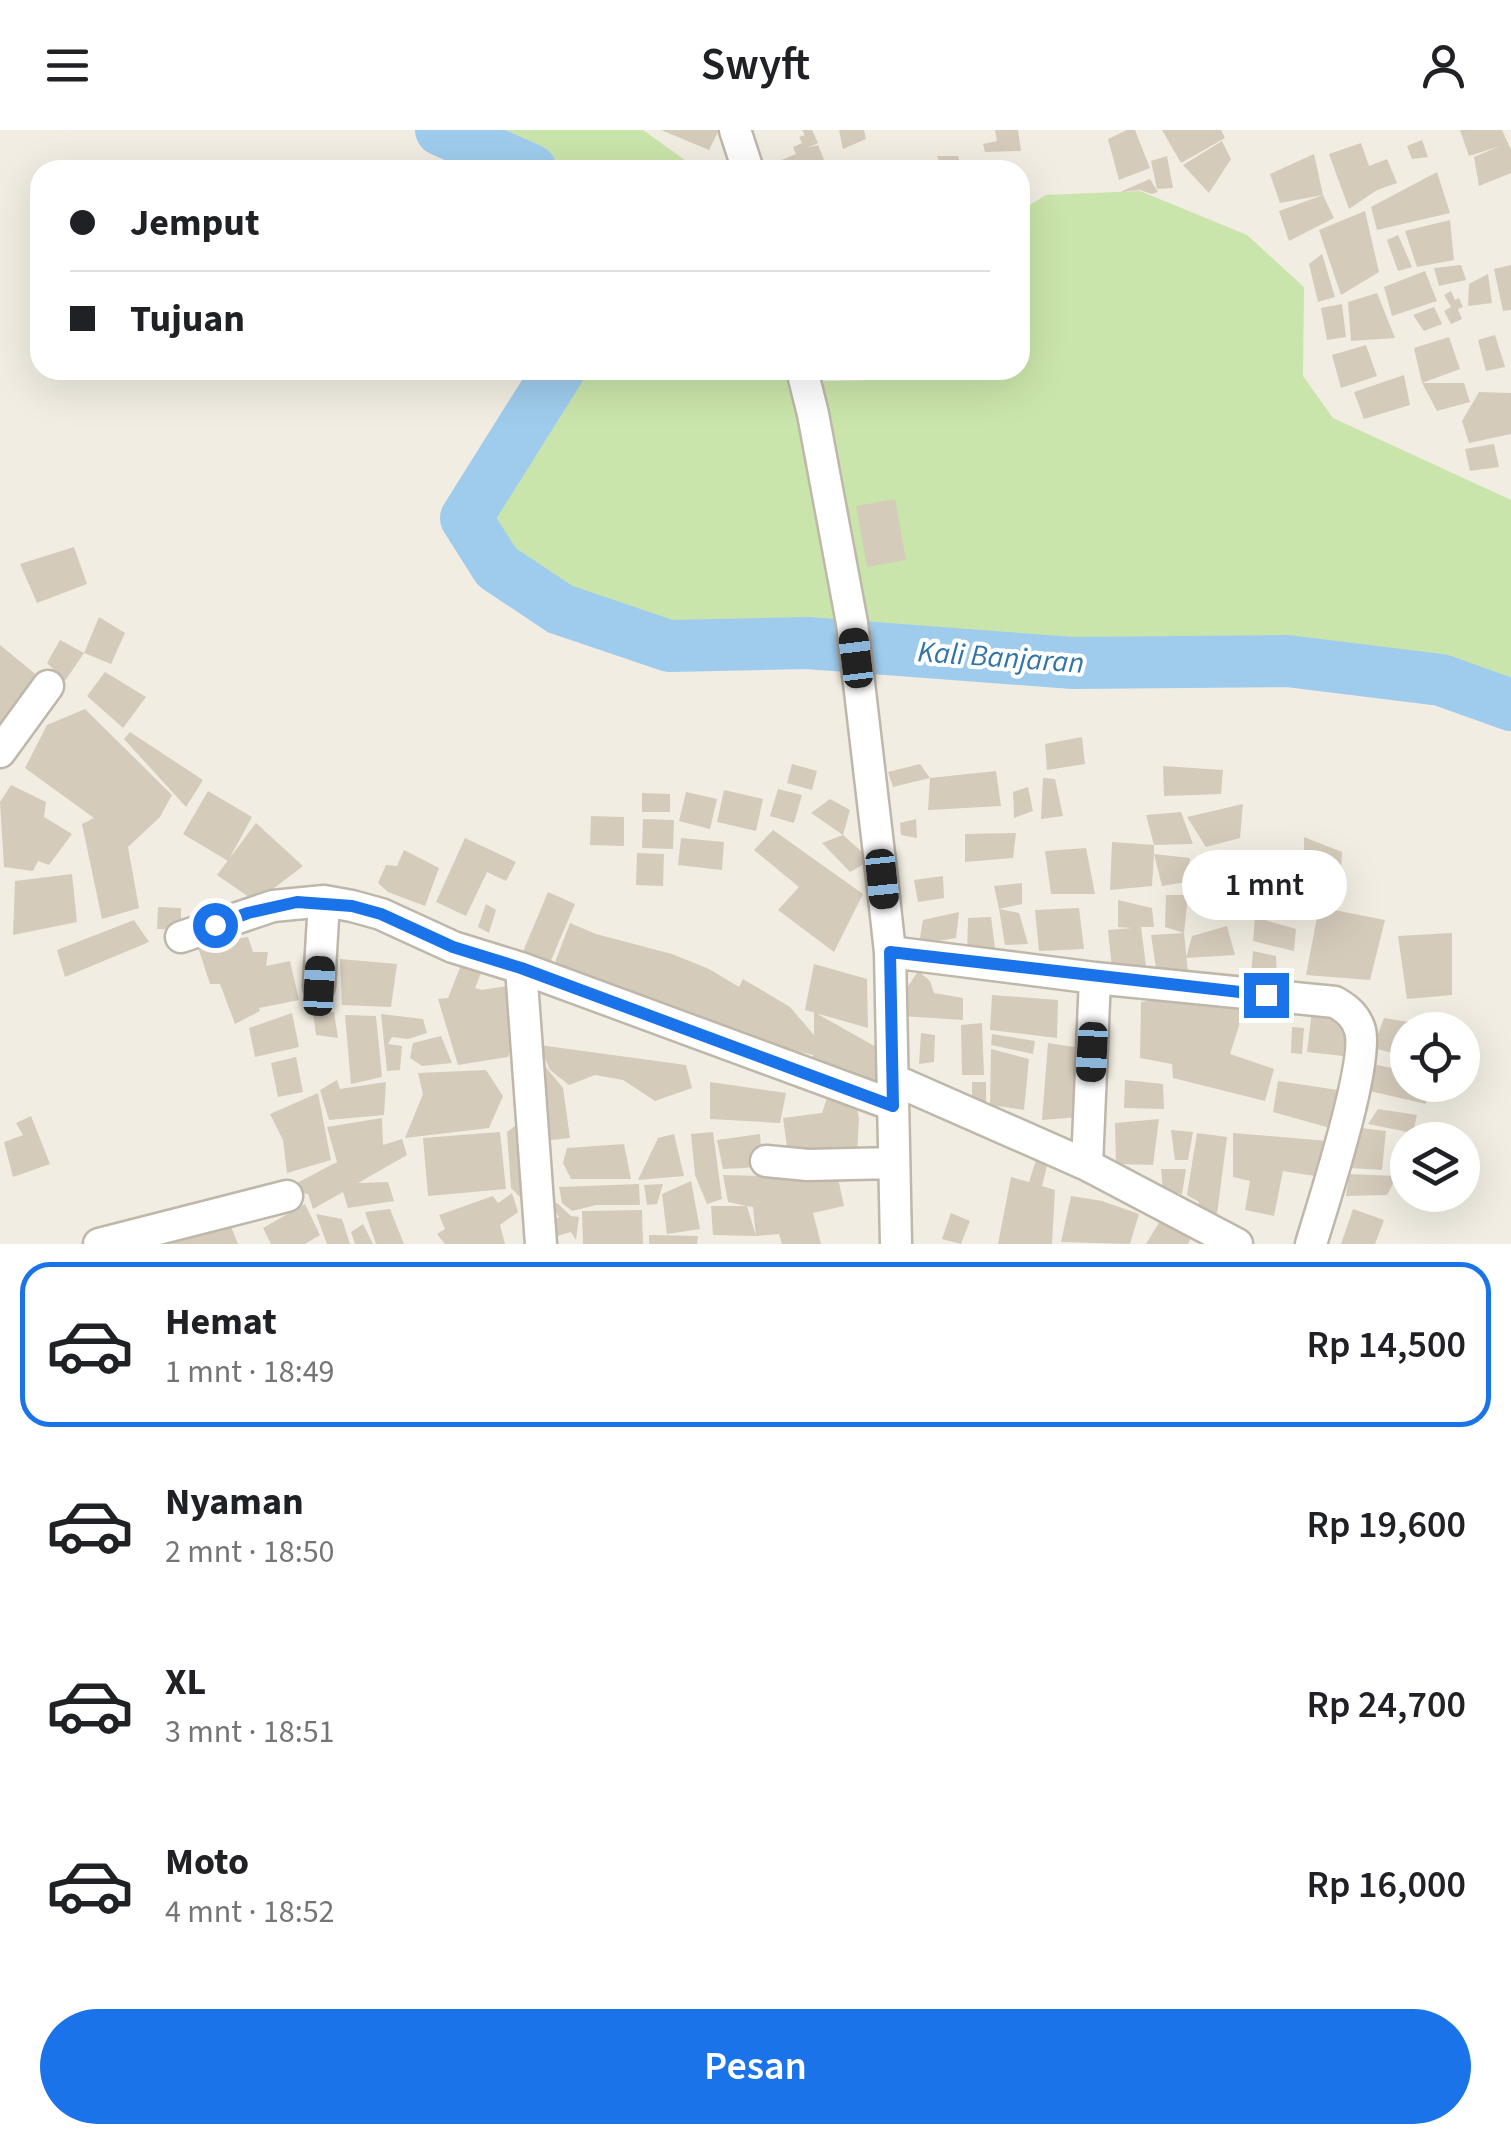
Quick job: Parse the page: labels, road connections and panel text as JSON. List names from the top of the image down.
{
  "water": ["Kali Banjaran"],
  "page": {
    "header": "Swyft",
    "banner": ["Jemput", "Tujuan"],
    "bubble": "1 mnt",
    "list": [
      {
        "name": "Hemat",
        "note": "1 mnt · 18:49",
        "value": "Rp 14,500"
      },
      {
        "name": "Nyaman",
        "note": "2 mnt · 18:50",
        "value": "Rp 19,600"
      },
      {
        "name": "XL",
        "note": "3 mnt · 18:51",
        "value": "Rp 24,700"
      },
      {
        "name": "Moto",
        "note": "4 mnt · 18:52",
        "value": "Rp 16,000"
      }
    ],
    "buttons": "Pesan"
  }
}
